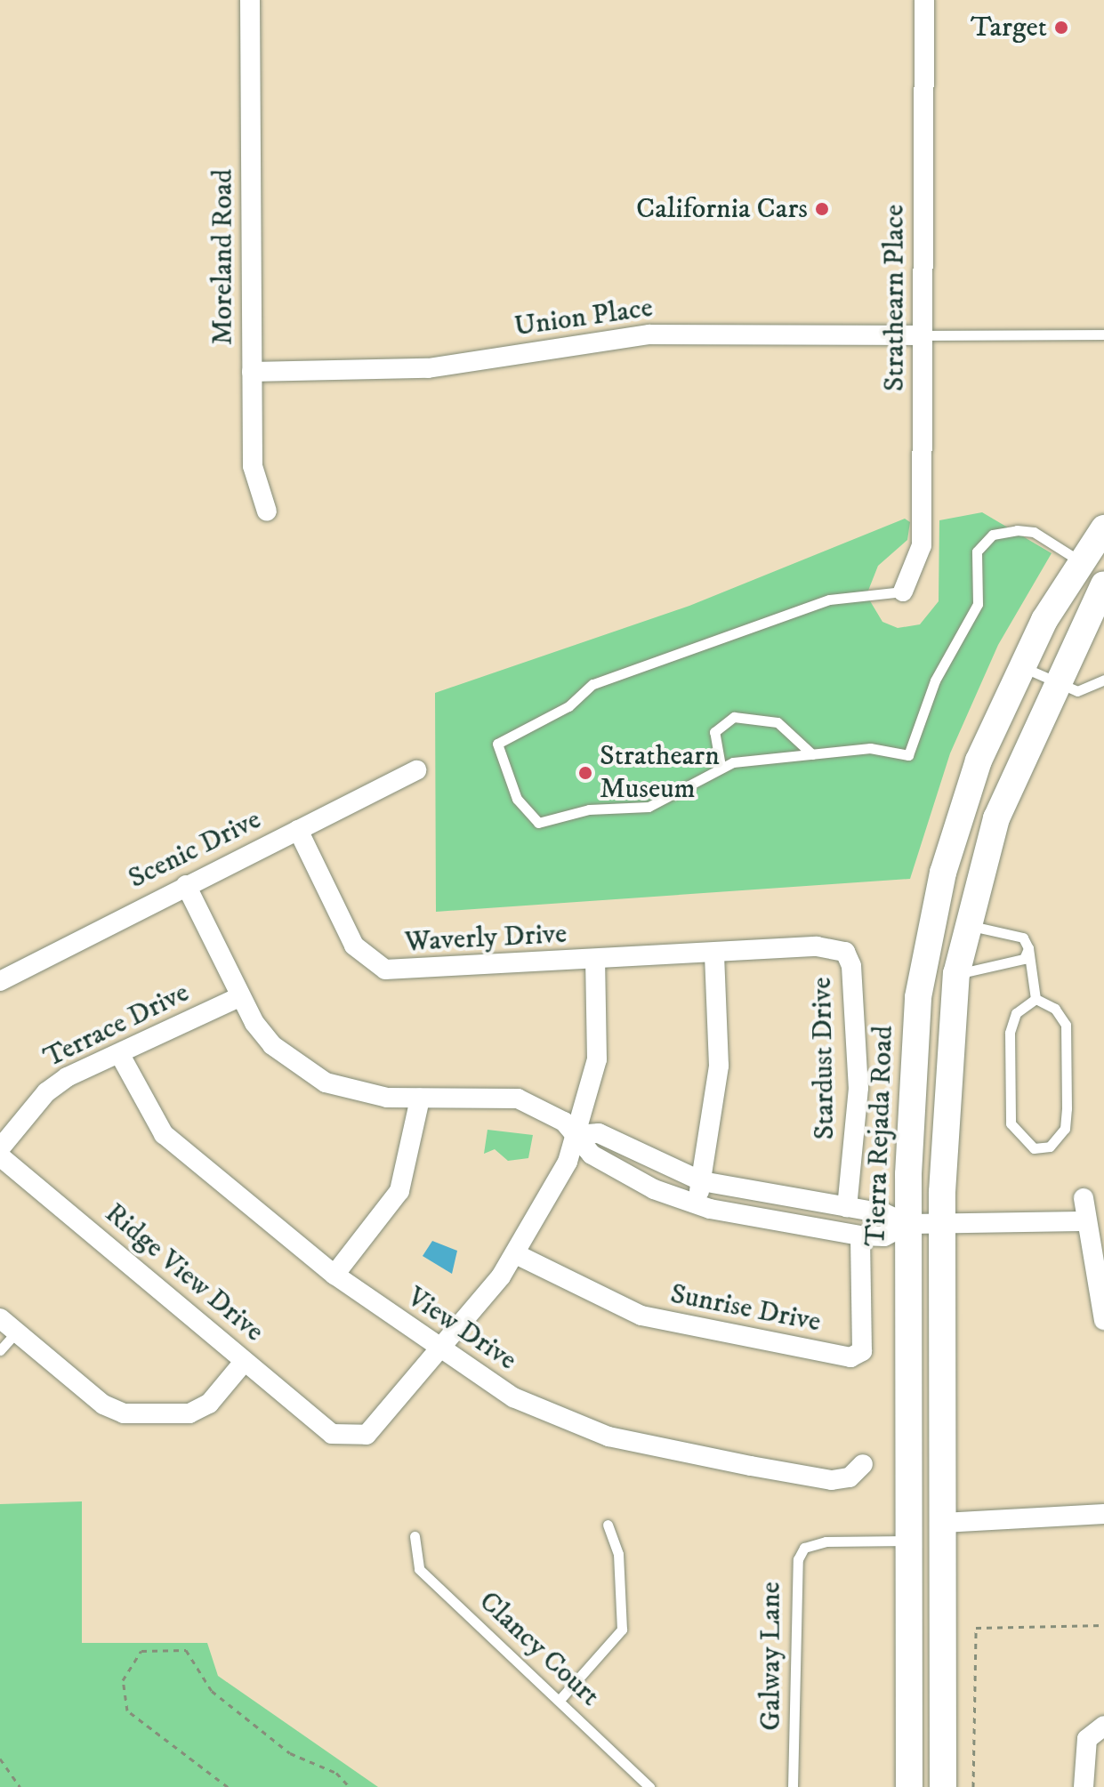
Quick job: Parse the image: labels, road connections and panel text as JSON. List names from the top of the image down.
{
  "streets": {
    "main road": ["Tierra Rejada Road"],
    "street": [
      "Moreland Road",
      "Strathearn Place",
      "Union Place",
      "Scenic Drive",
      "Waverly Drive",
      "Terrace Drive",
      "Stardust Drive",
      "Ridge View Drive",
      "Sunrise Drive",
      "View Drive"
    ],
    "lane": ["Clancy Court", "Galway Lane"]
  },
  "crossings": [
    ["Moreland Road", "Union Place"],
    ["Strathearn Place", "Union Place"],
    ["Scenic Drive", "Waverly Drive"],
    ["Waverly Drive", "Stardust Drive"],
    ["Terrace Drive", "View Drive"],
    ["Tierra Rejada Road", "Galway Lane"],
    ["Ridge View Drive", "View Drive"]
  ],
  "places": ["Target", "California Cars", "Strathearn Museum"]
}
